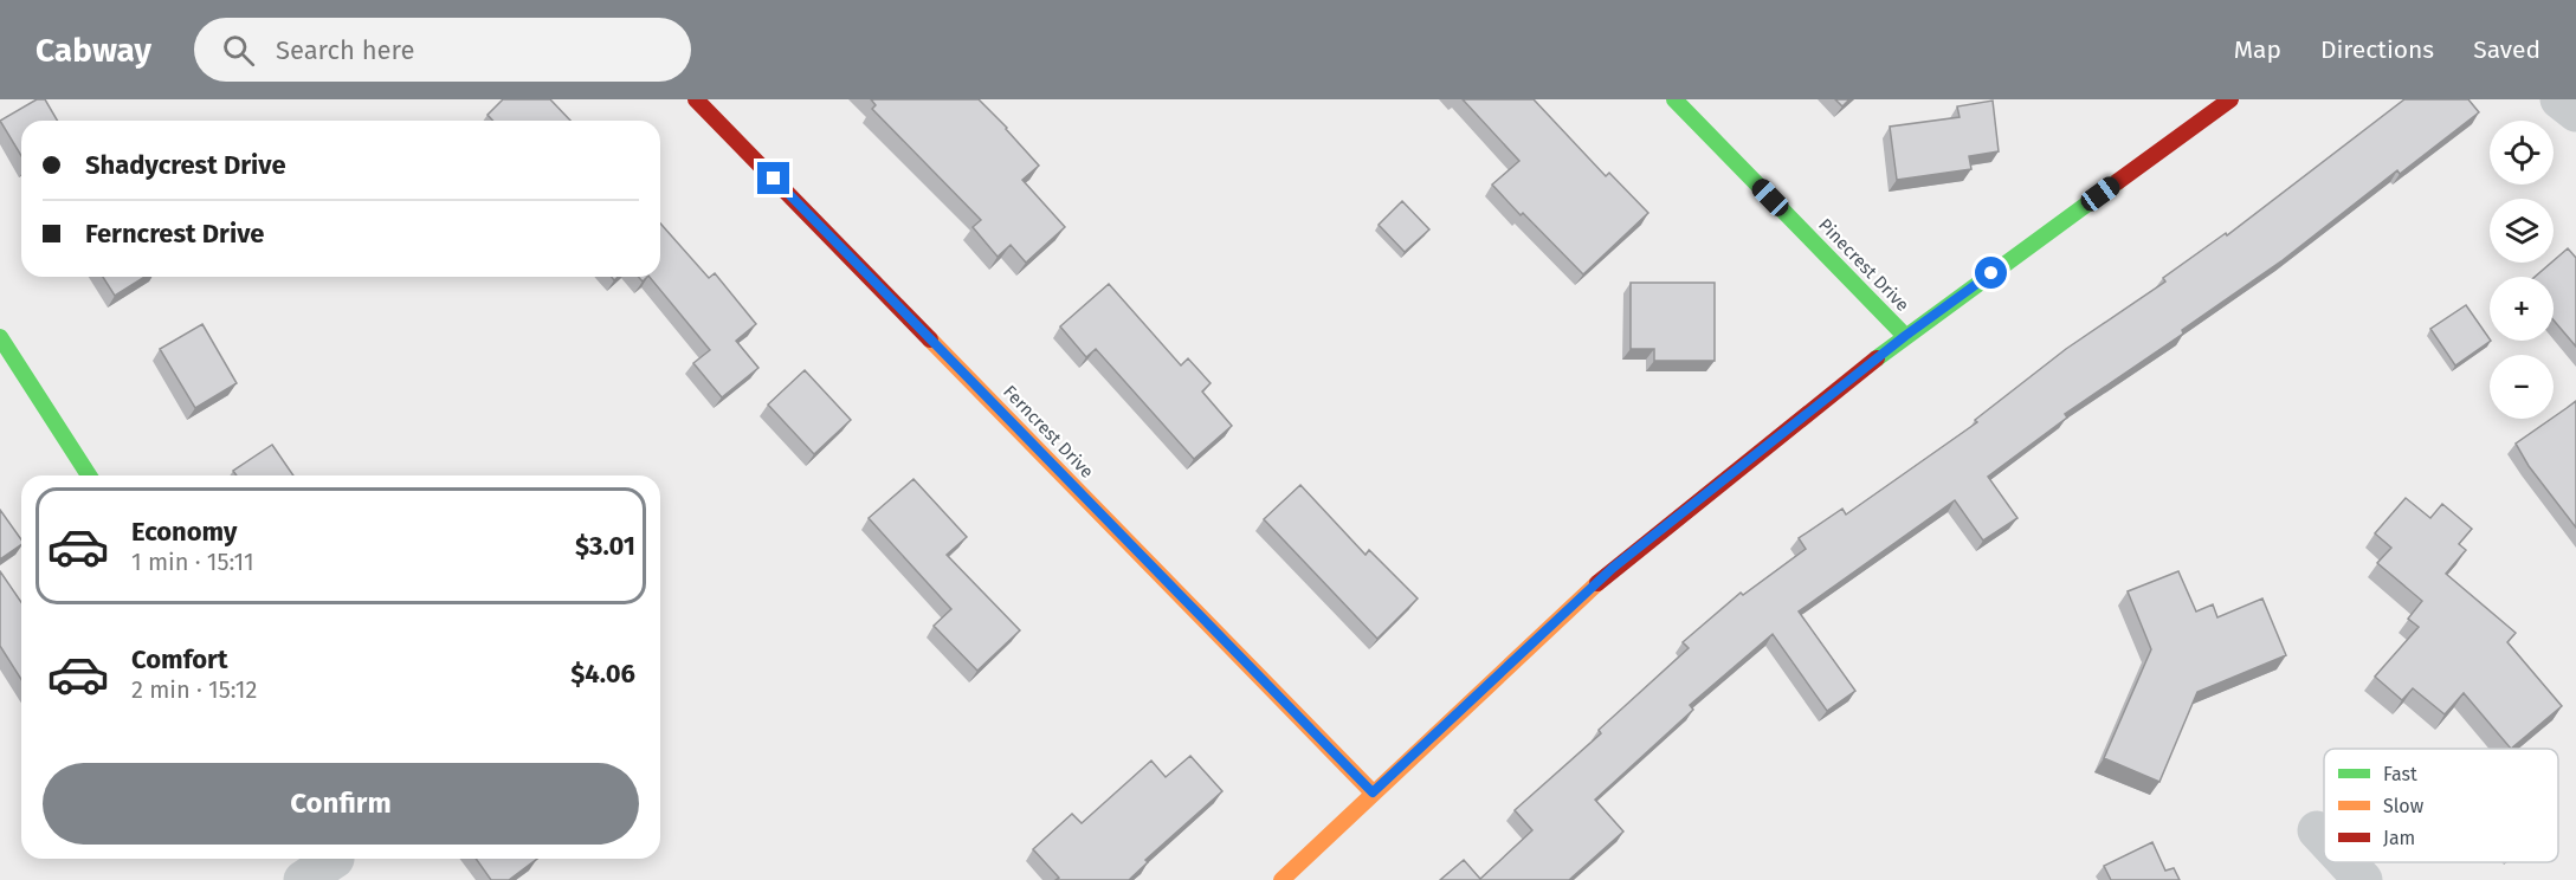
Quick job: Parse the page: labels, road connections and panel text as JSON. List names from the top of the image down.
{
  "streets": {
    "street": ["Pinecrest Drive", "Ferncrest Drive"]
  },
  "legend": ["Fast", "Slow", "Jam"],
  "page": {
    "header": "Cabway",
    "search": "Search here",
    "nav": ["Map", "Directions", "Saved"],
    "map_buttons": ["+", "−"],
    "banner": ["Shadycrest Drive", "Ferncrest Drive"],
    "list": [
      {
        "name": "Economy",
        "note": "1 min · 15:11",
        "value": "$3.01"
      },
      {
        "name": "Comfort",
        "note": "2 min · 15:12",
        "value": "$4.06"
      }
    ],
    "buttons": "Confirm"
  }
}
